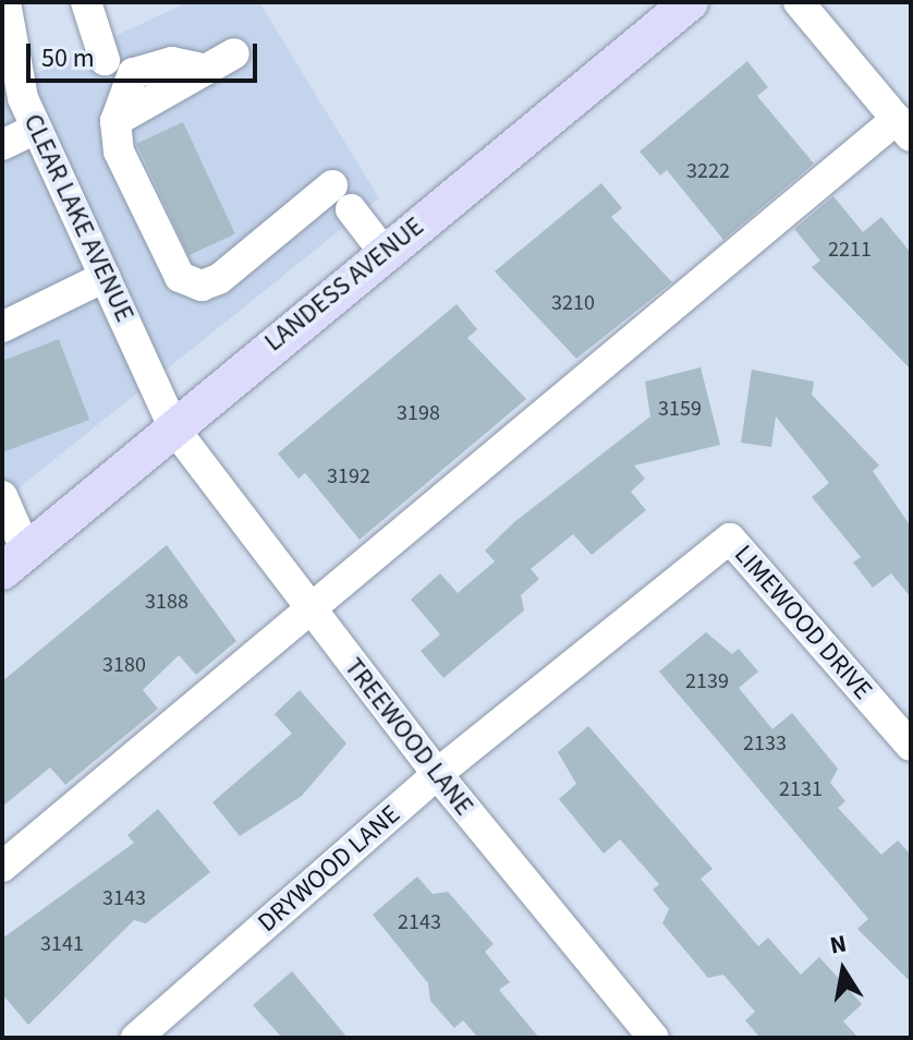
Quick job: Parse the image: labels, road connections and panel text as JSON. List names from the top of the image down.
{
  "streets": {
    "main road": ["LANDESS AVENUE"],
    "street": [
      "CLEAR LAKE AVENUE",
      "LIMEWOOD DRIVE",
      "TREEWOOD LANE",
      "DRYWOOD LANE"
    ]
  },
  "crossings": [
    ["CLEAR LAKE AVENUE", "LANDESS AVENUE"],
    ["CLEAR LAKE AVENUE", "TREEWOOD LANE"],
    ["LANDESS AVENUE", "TREEWOOD LANE"],
    ["LIMEWOOD DRIVE", "DRYWOOD LANE"],
    ["TREEWOOD LANE", "DRYWOOD LANE"]
  ],
  "house_numbers": [
    "3222",
    "2211",
    "3210",
    "3159",
    "3198",
    "3192",
    "3188",
    "3180",
    "2139",
    "2133",
    "2131",
    "3143",
    "2143",
    "3141"
  ],
  "scale_bar": "50 m",
  "north": "top"
}
